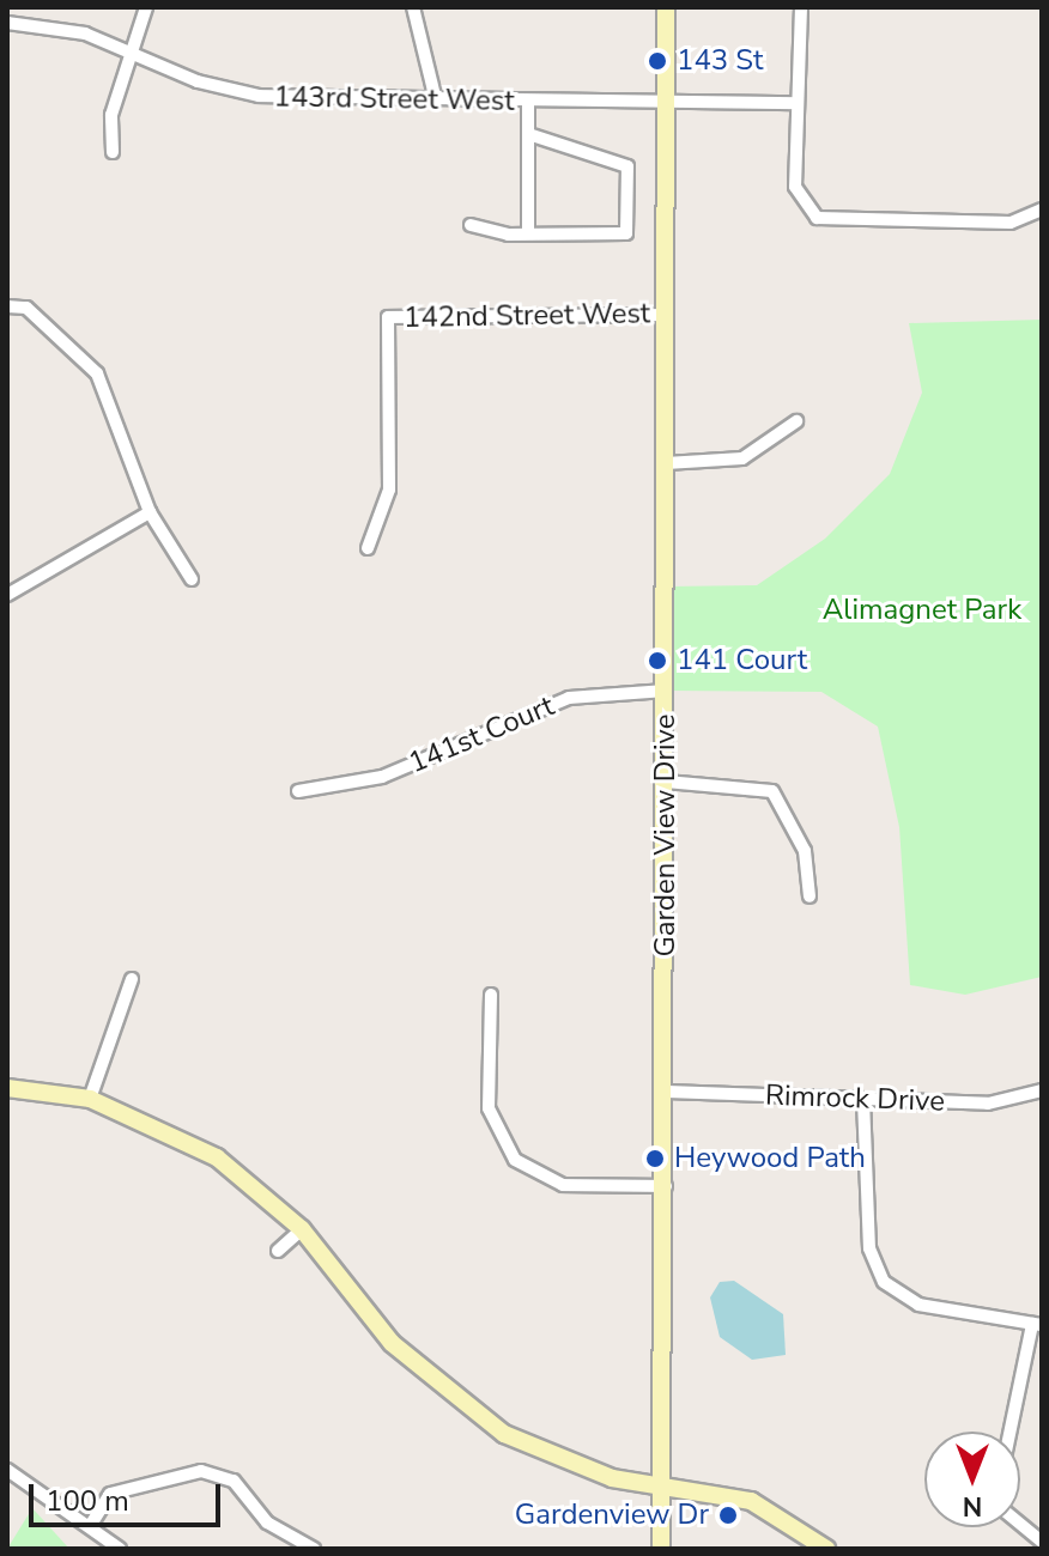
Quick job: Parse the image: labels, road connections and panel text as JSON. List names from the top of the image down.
{
  "streets": {
    "street": [
      "143rd Street West",
      "142nd Street West",
      "141st Court",
      "Garden View Drive",
      "Rimrock Drive"
    ]
  },
  "crossings": [
    ["143rd Street West", "Garden View Drive"],
    ["142nd Street West", "Garden View Drive"],
    ["141st Court", "Garden View Drive"],
    ["Garden View Drive", "Rimrock Drive"]
  ],
  "parks": ["Alimagnet Park"],
  "places": [
    "143 St",
    "141 Court",
    "Heywood Path",
    "Gardenview Dr"
  ],
  "scale_bar": "100 m",
  "north": "bottom"
}
